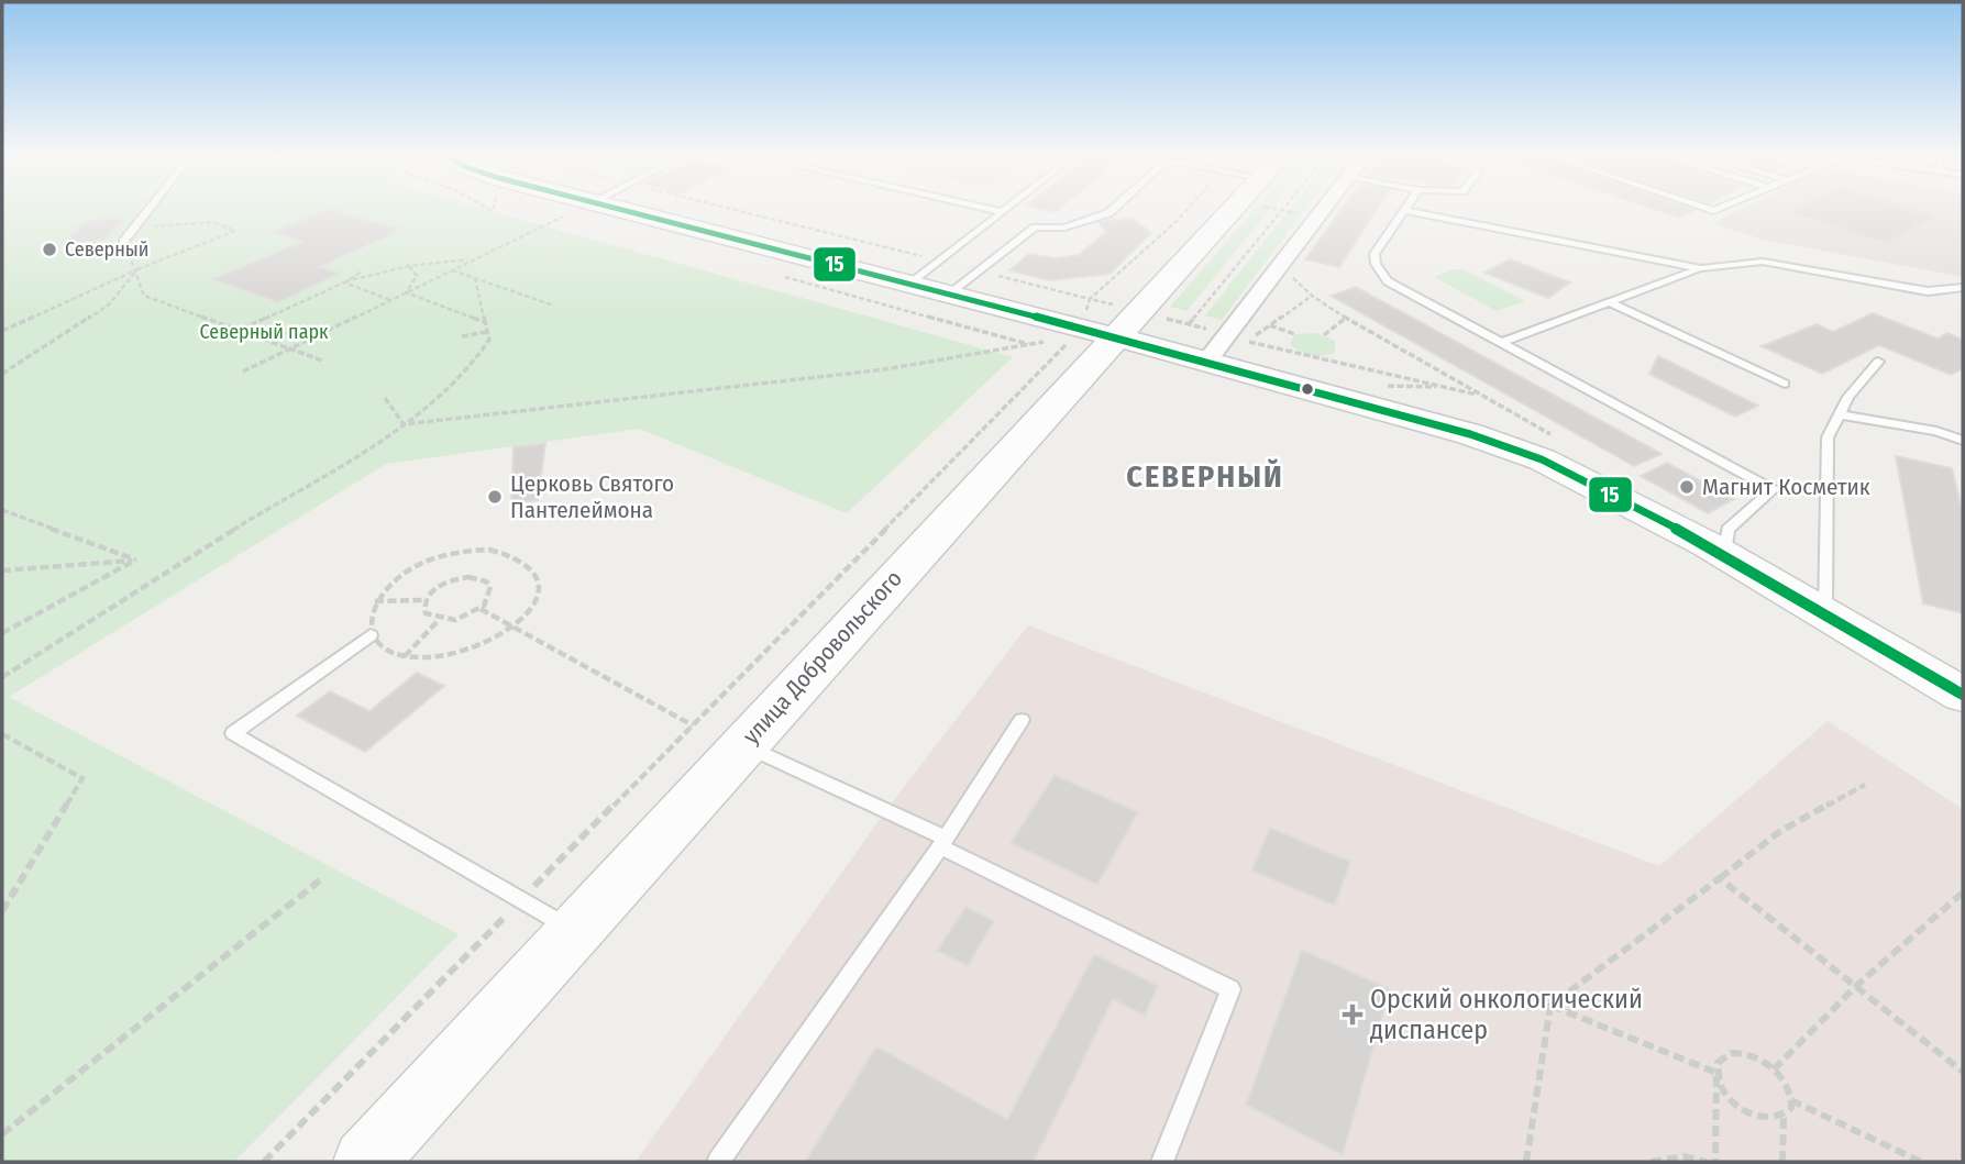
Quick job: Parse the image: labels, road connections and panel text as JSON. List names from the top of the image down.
{
  "streets": {
    "main road": ["улица Добровольского"]
  },
  "districts": ["СЕВЕРНЫЙ"],
  "parks": ["Северный парк"],
  "places": {
    "other": ["Северный", "Магнит Косметик", "Церковь Святого Пантелеймона"],
    "health": ["Орский онкологический диспансер"]
  },
  "lines": ["transit line 15"]
}
